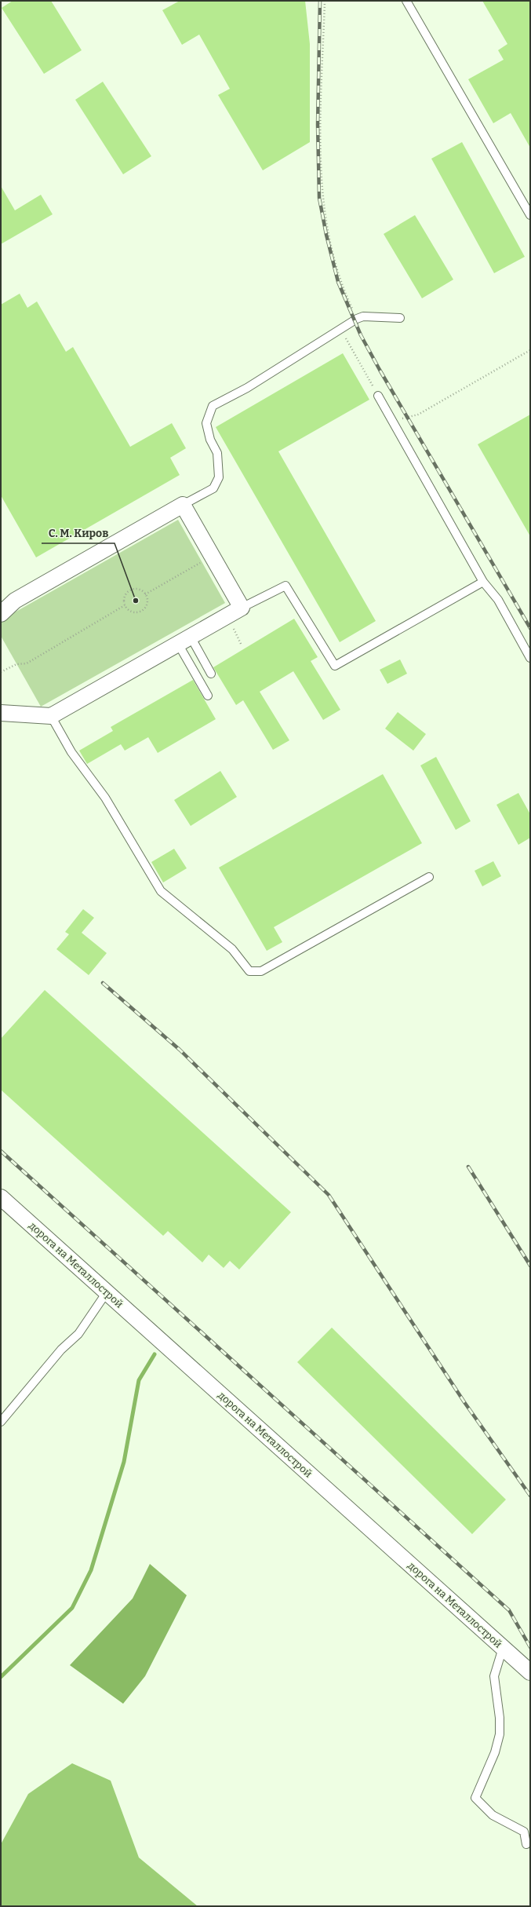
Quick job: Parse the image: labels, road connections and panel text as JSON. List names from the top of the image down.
{
  "streets": {
    "street": ["дорога на Металлострой"]
  },
  "places": ["С. М. Киров"]
}
